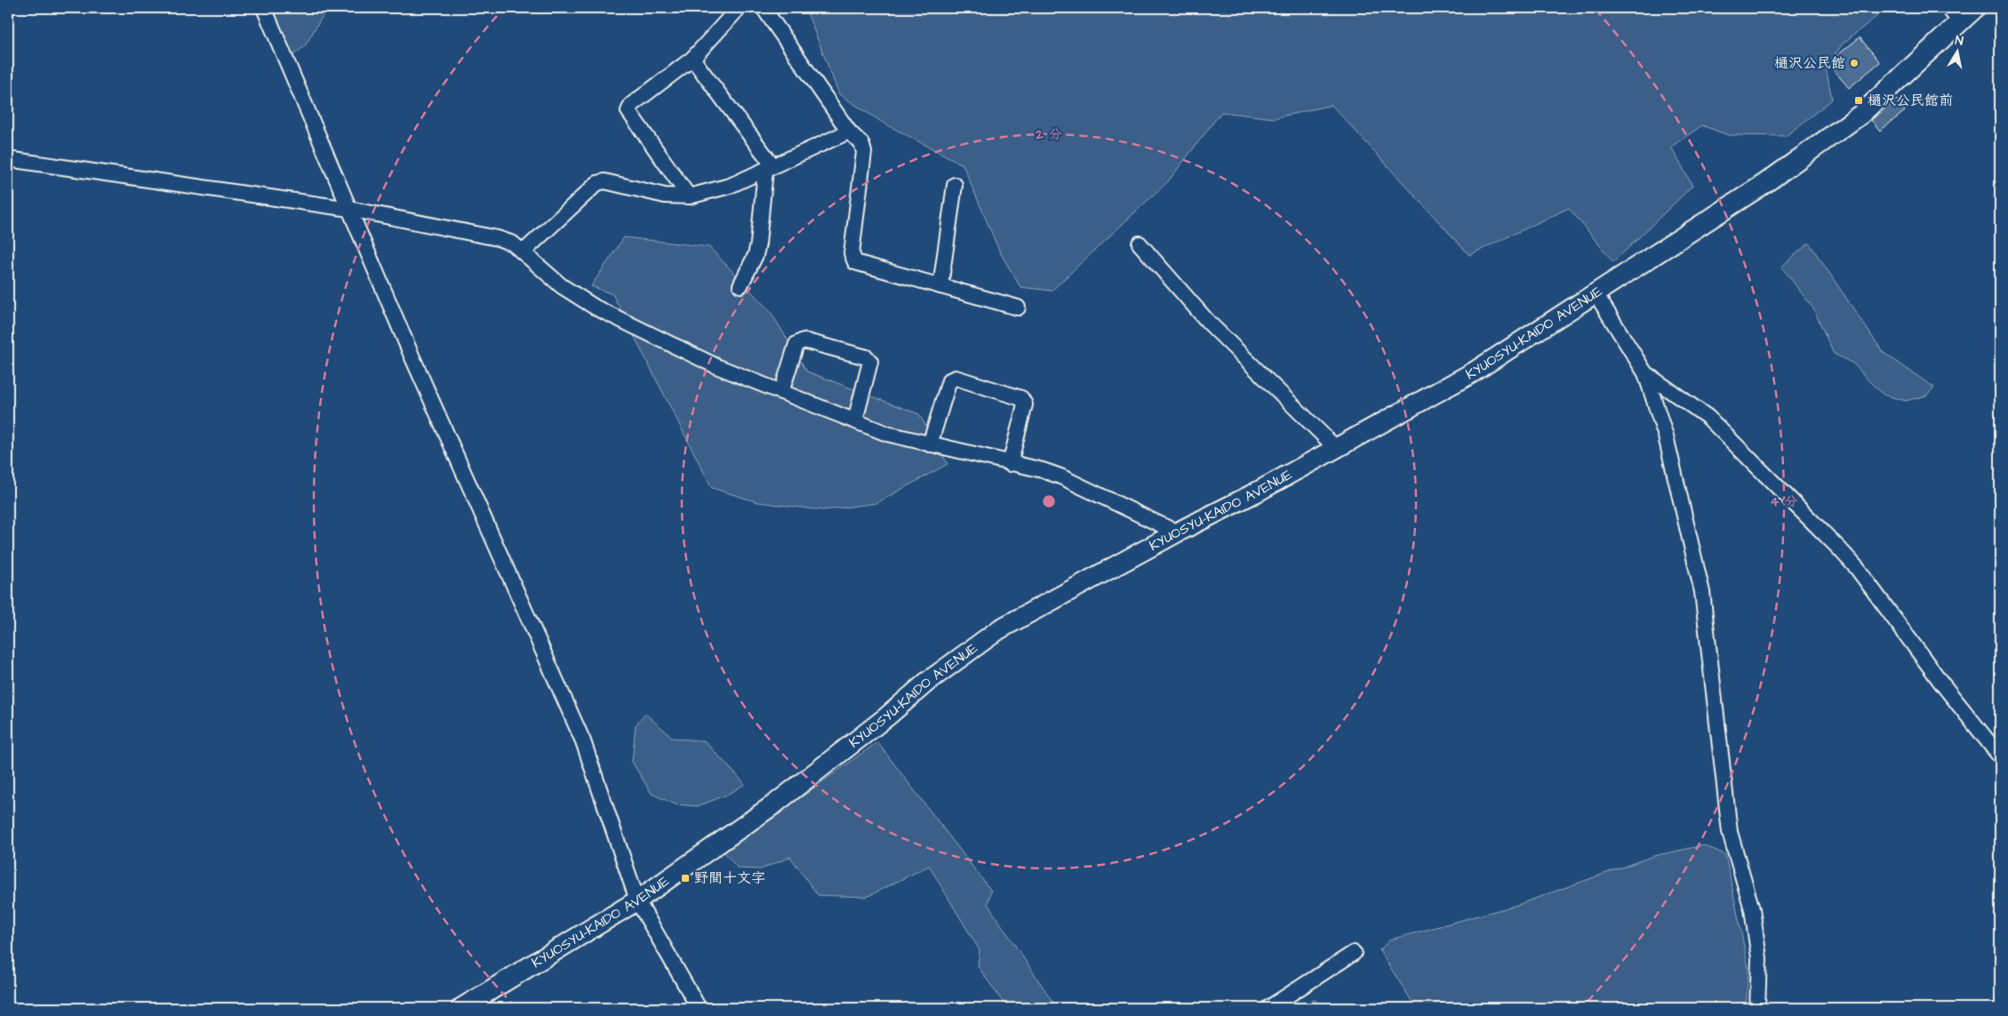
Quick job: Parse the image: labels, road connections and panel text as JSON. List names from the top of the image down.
{
  "streets": {
    "main road": ["KYUOSYU-KAIDO AVENUE"]
  },
  "places": {
    "other": ["樋沢公民館"],
    "transit": ["樋沢公民館前", "野間十文字"]
  },
  "north": "top",
  "rings": ["2 分", "4 分"]
}
